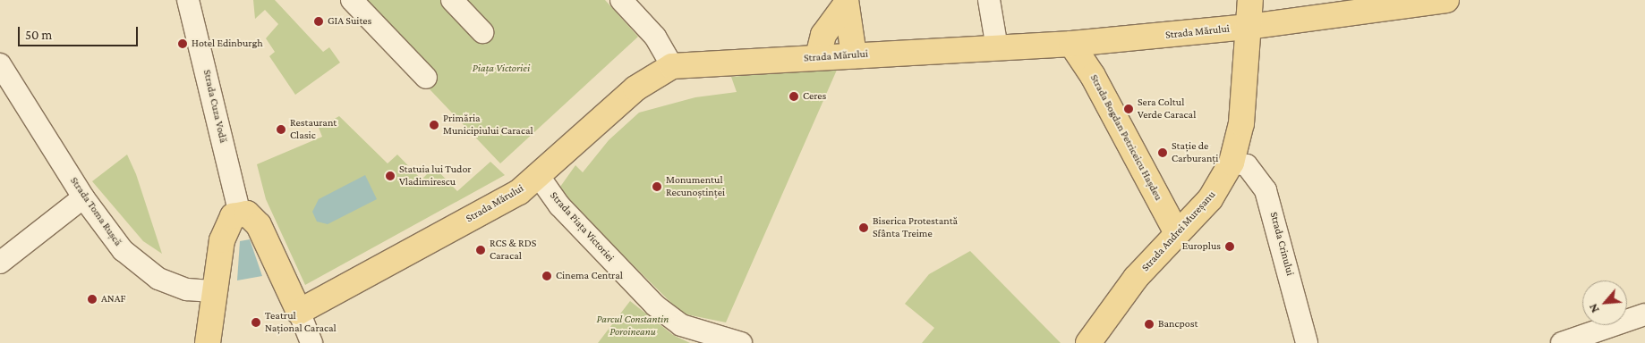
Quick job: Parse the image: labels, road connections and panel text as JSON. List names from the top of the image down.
{
  "streets": {
    "main road": ["Strada Mărului", "Strada Bogdan Petriceicu Hașdeu", "Strada Andrei Mureșanu"],
    "street": [
      "Strada Cuza Vodă",
      "Strada Toma Rușcă",
      "Strada Piața Victoriei",
      "Strada Crinului"
    ]
  },
  "crossings": [
    ["Strada Mărului", "Strada Bogdan Petriceicu Hașdeu"],
    ["Strada Mărului", "Strada Piața Victoriei"],
    ["Strada Mărului", "Strada Andrei Mureșanu"],
    ["Strada Bogdan Petriceicu Hașdeu", "Strada Andrei Mureșanu"],
    ["Strada Andrei Mureșanu", "Strada Crinului"]
  ],
  "parks": ["Piața Victoriei", "Parcul Constantin Poroineanu"],
  "places": [
    "GIA Suites",
    "Hotel Edinburgh",
    "Ceres",
    "Sera Coltul Verde Caracal",
    "Primăria Municipiului Caracal",
    "Restaurant Clasic",
    "Stație de Carburanți",
    "Statuia lui Tudor Vladimirescu",
    "Monumentul Recunoștinței",
    "Biserica Protestantă Sfânta Treime",
    "Europlus",
    "RCS & RDS Caracal",
    "Cinema Central",
    "ANAF",
    "Teatrul Național Caracal",
    "Bancpost"
  ],
  "scale_bar": "50 m",
  "north": "bottom left"
}
